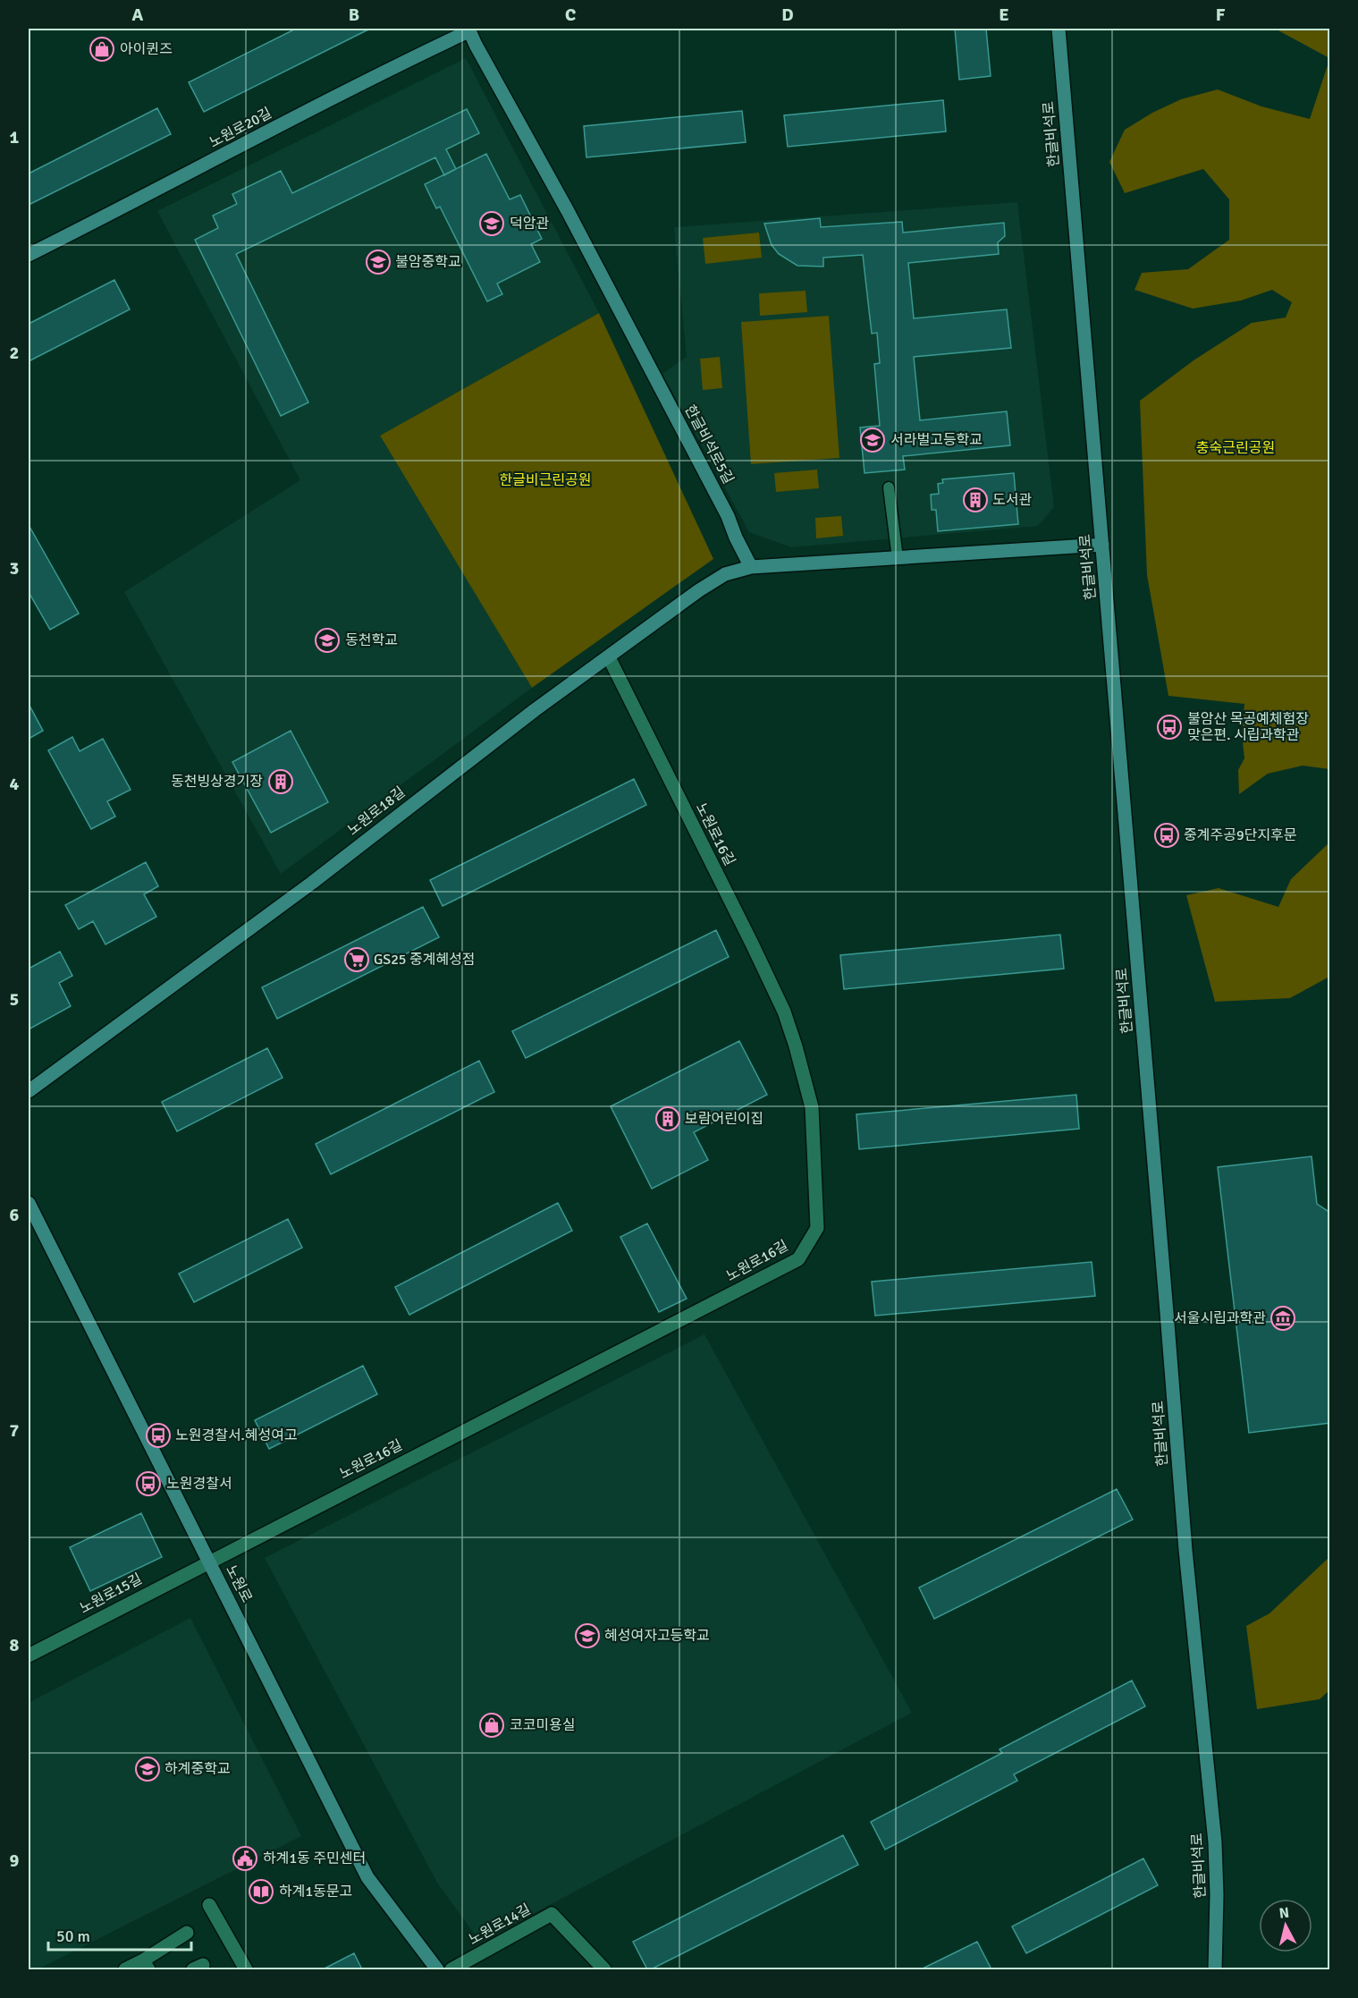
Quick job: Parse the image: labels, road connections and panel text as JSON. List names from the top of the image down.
{
  "streets": {
    "main road": [
      "노원로20길",
      "한글비석로",
      "한글비석로5길",
      "노원로18길",
      "노원로"
    ],
    "street": ["노원로16길", "노원로15길", "노원로14길"]
  },
  "crossings": [
    ["노원로20길", "한글비석로5길"],
    ["한글비석로5길", "노원로18길"],
    ["노원로18길", "노원로16길"],
    ["노원로16길", "노원로"],
    ["노원로16길", "노원로15길"],
    ["노원로", "노원로15길"]
  ],
  "parks": ["충숙근린공원", "한글비근린공원"],
  "places": {
    "shop": ["아이퀸즈", "코코미용실"],
    "school or university": [
      "덕암관",
      "불암중학교",
      "서라벌고등학교",
      "동천학교",
      "혜성여자고등학교",
      "하계중학교"
    ],
    "building": ["도서관", "동천빙상경기장", "보람어린이집"],
    "bus stop": [
      "불암산 목공예체험장 맞은편. 시립과학관",
      "중계주공9단지후문",
      "노원경찰서.혜성여고",
      "노원경찰서"
    ],
    "supermarket": ["GS25 중계혜성점"],
    "museum": ["서울시립과학관"],
    "public building": ["하계1동 주민센터"],
    "library": ["하계1동문고"]
  },
  "scale_bar": "50 m",
  "north": "top",
  "grid": {
    "columns": [
      "A",
      "B",
      "C",
      "D",
      "E",
      "F"
    ],
    "rows": [
      "1",
      "2",
      "3",
      "4",
      "5",
      "6",
      "7",
      "8",
      "9"
    ]
  }
}
